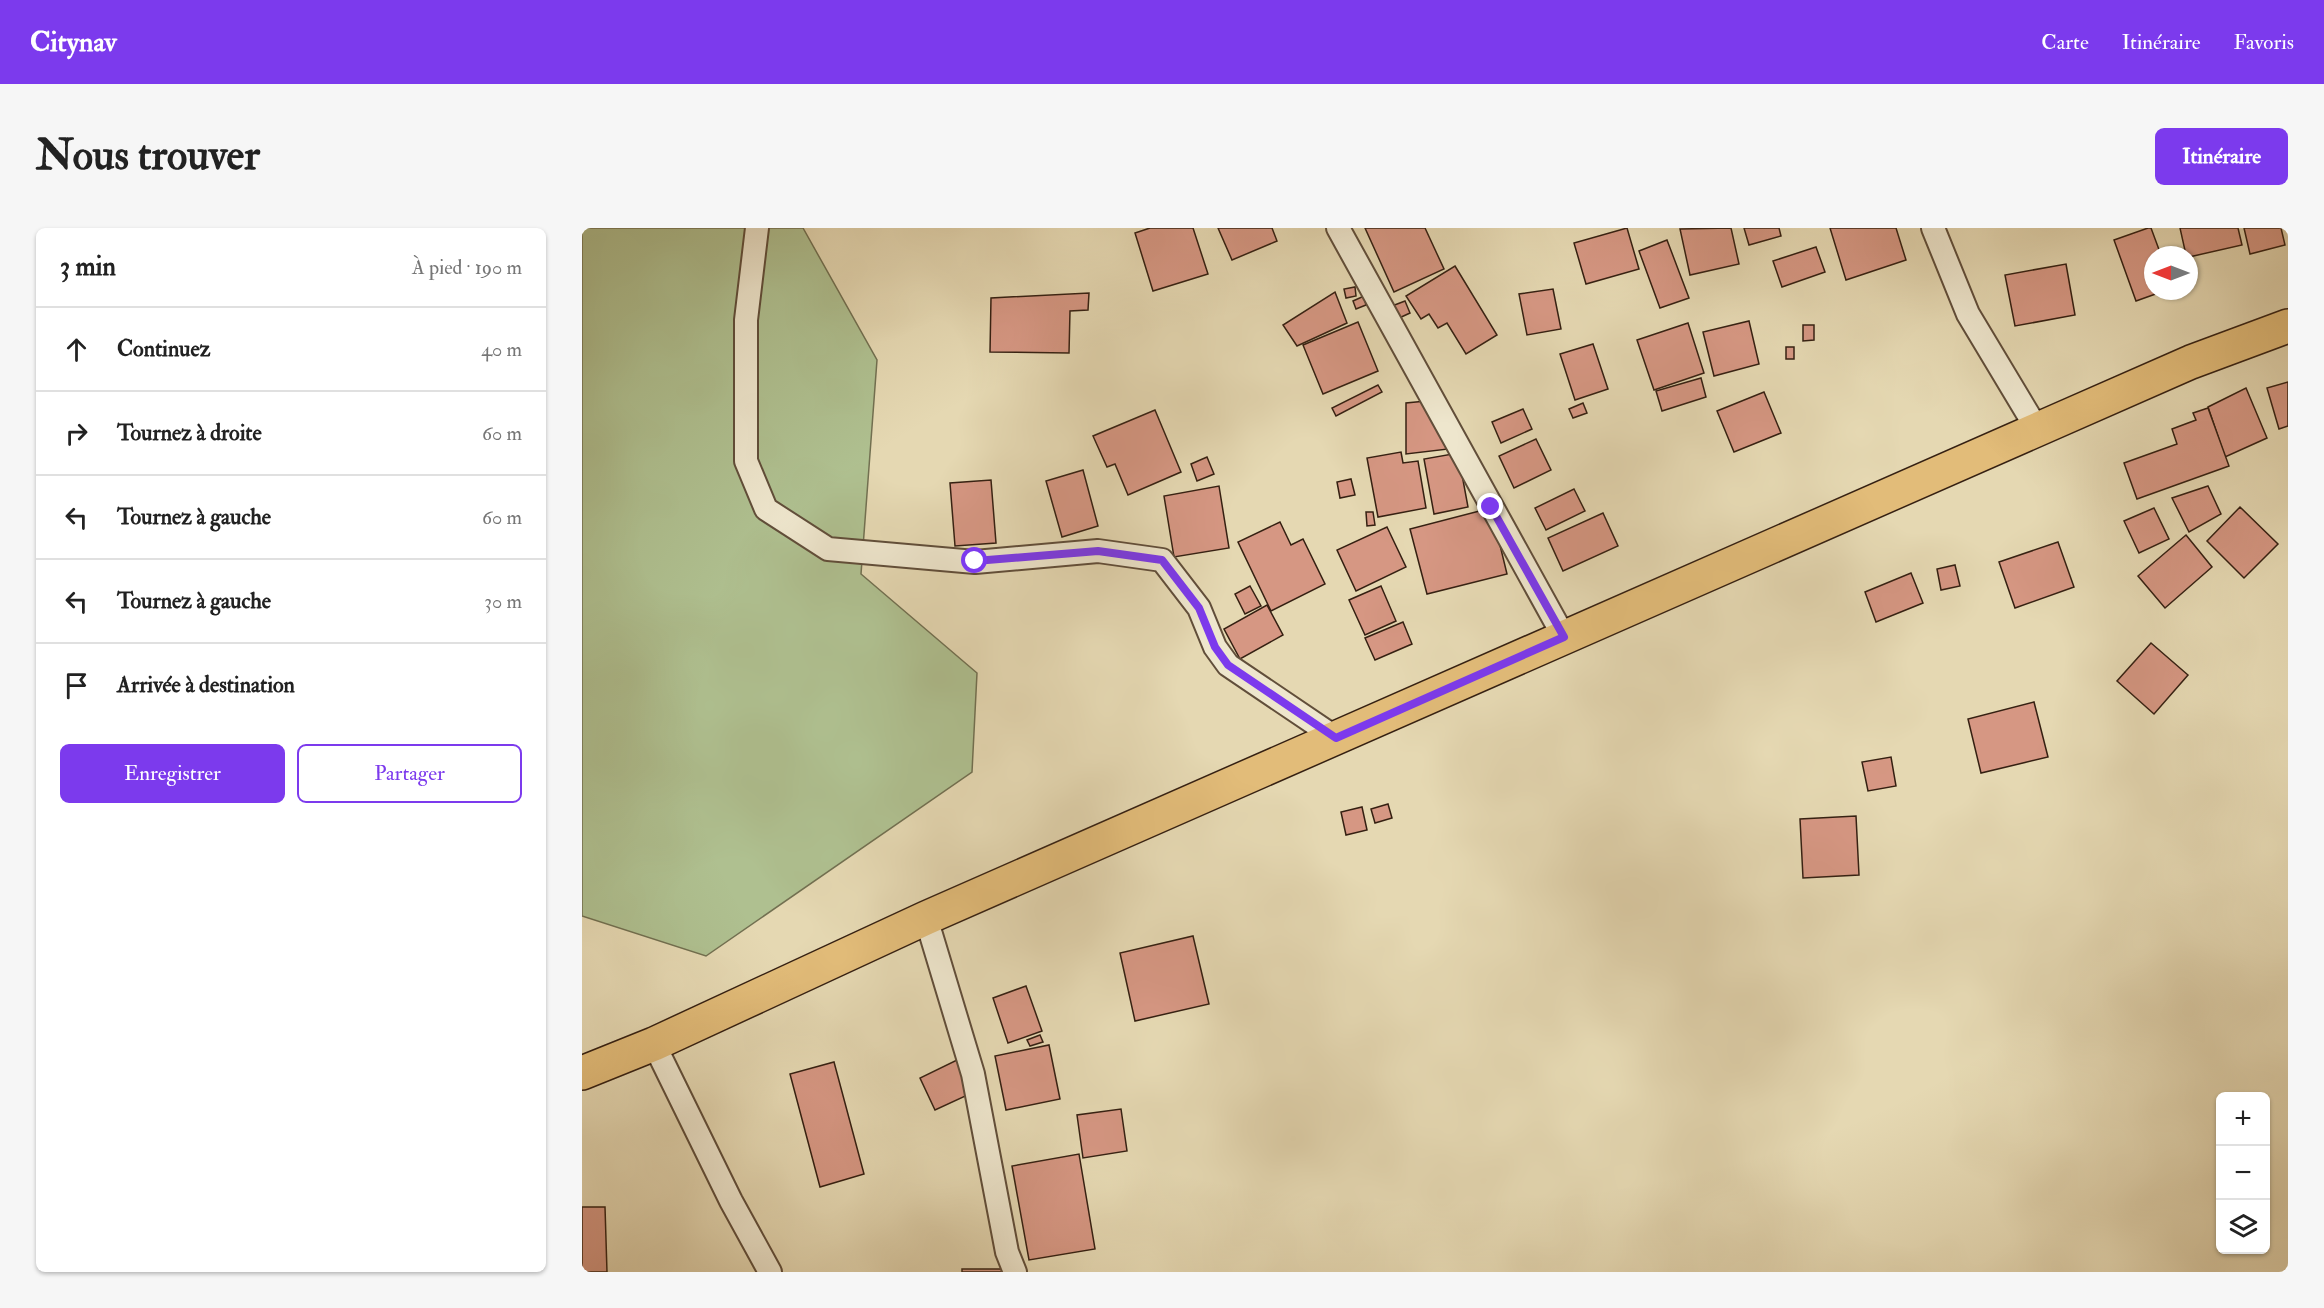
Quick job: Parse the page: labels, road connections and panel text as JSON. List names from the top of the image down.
{
  "north": "left",
  "page": {
    "header": "Citynav",
    "nav": ["Carte", "Itinéraire", "Favoris"],
    "buttons": [
      "Itinéraire",
      ["Enregistrer", "Partager"]
    ],
    "title": "Nous trouver",
    "heading": ["3 min", "À pied · 190 m"],
    "list": [
      ["Continuez", "40 m"],
      ["Tournez à droite", "60 m"],
      ["Tournez à gauche", "60 m"],
      ["Tournez à gauche", "30 m"],
      "Arrivée à destination"
    ],
    "map_buttons": ["+", "−"]
  }
}
